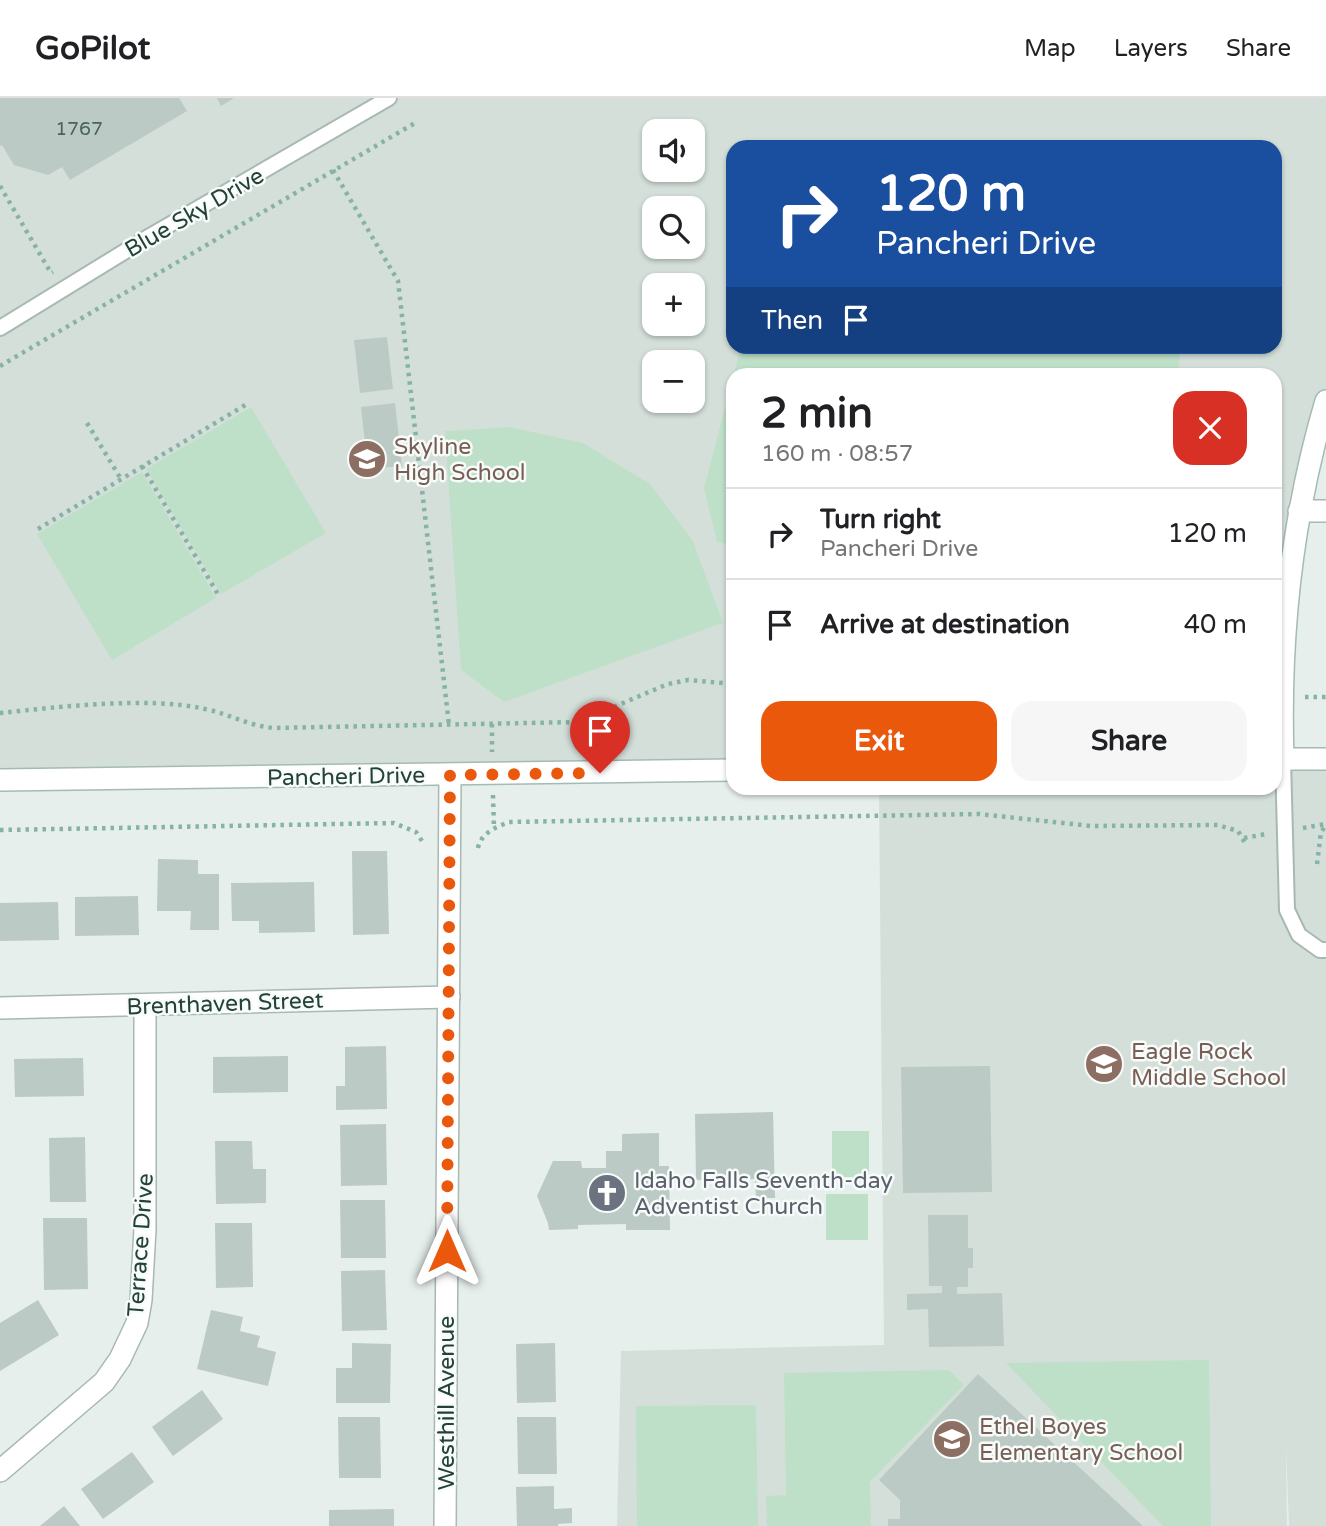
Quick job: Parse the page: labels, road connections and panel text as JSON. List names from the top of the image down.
{
  "streets": {
    "street": [
      "Pancheri Drive",
      "Brenthaven Street",
      "Terrace Drive",
      "Westhill Avenue"
    ],
    "lane": ["Blue Sky Drive"]
  },
  "crossings": [
    ["Pancheri Drive", "Westhill Avenue"],
    ["Brenthaven Street", "Terrace Drive"],
    ["Brenthaven Street", "Westhill Avenue"]
  ],
  "places": {
    "school or university": ["Skyline High School", "Eagle Rock Middle School", "Ethel Boyes Elementary School"],
    "church": ["Idaho Falls Seventh-day Adventist Church"]
  },
  "house_numbers": ["1767"],
  "page": {
    "header": "GoPilot",
    "nav": ["Map", "Layers", "Share"],
    "map_buttons": ["+", "−"],
    "turn": ["120 m", "Pancheri Drive"],
    "then": "Then",
    "heading": ["2 min", "160 m · 08:57"],
    "list": [
      {
        "name": "Turn right",
        "note": "Pancheri Drive",
        "value": "120 m"
      },
      {
        "name": "Arrive at destination",
        "value": "40 m"
      }
    ],
    "buttons": ["Exit", "Share"]
  }
}
